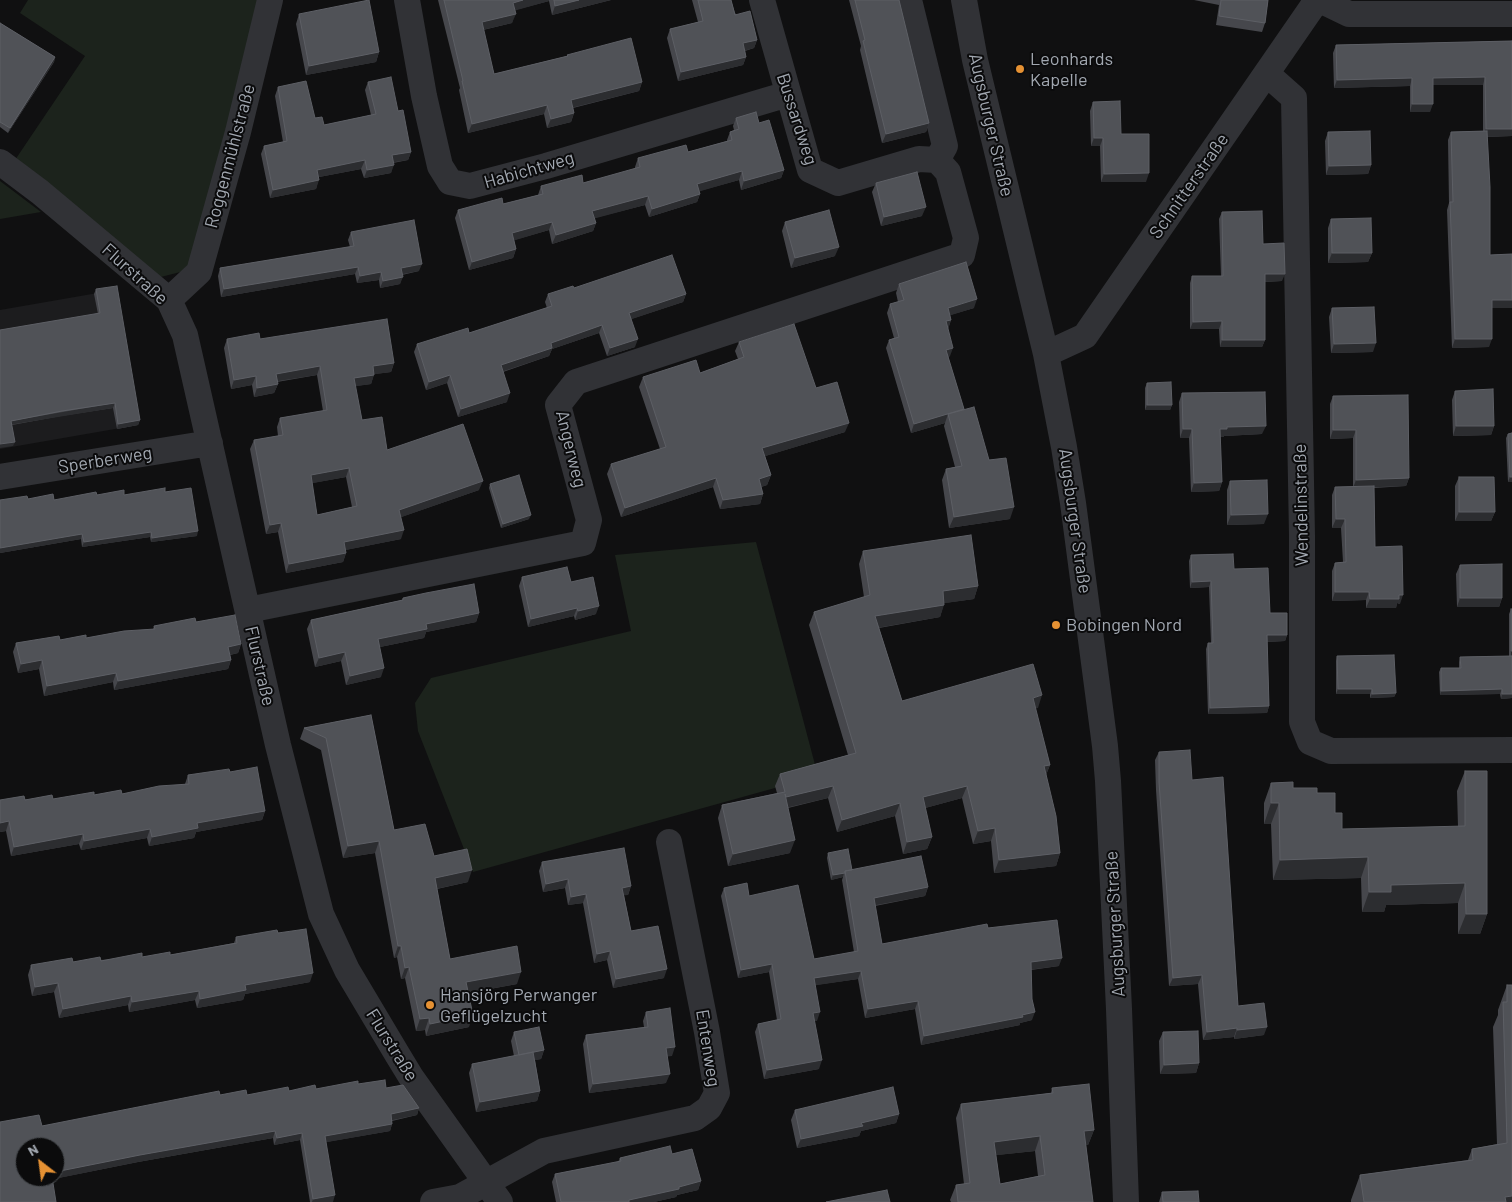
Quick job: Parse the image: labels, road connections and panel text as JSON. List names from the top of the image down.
{
  "streets": {
    "street": [
      "Bussardweg",
      "Augsburger Straße",
      "Roggenmühlstraße",
      "Habichtweg",
      "Schnitterstraße",
      "Flurstraße",
      "Angerweg",
      "Sperberweg",
      "Wendelinstraße",
      "Entenweg"
    ]
  },
  "crossings": [
    ["Bussardweg", "Habichtweg"],
    ["Bussardweg", "Angerweg"],
    ["Augsburger Straße", "Schnitterstraße"],
    ["Roggenmühlstraße", "Flurstraße"],
    ["Schnitterstraße", "Wendelinstraße"],
    ["Flurstraße", "Angerweg"],
    ["Flurstraße", "Sperberweg"],
    ["Flurstraße", "Entenweg"]
  ],
  "places": ["Leonhards Kapelle", "Bobingen Nord", "Hansjörg Perwanger Geflügelzucht"],
  "north": "top left"
}
